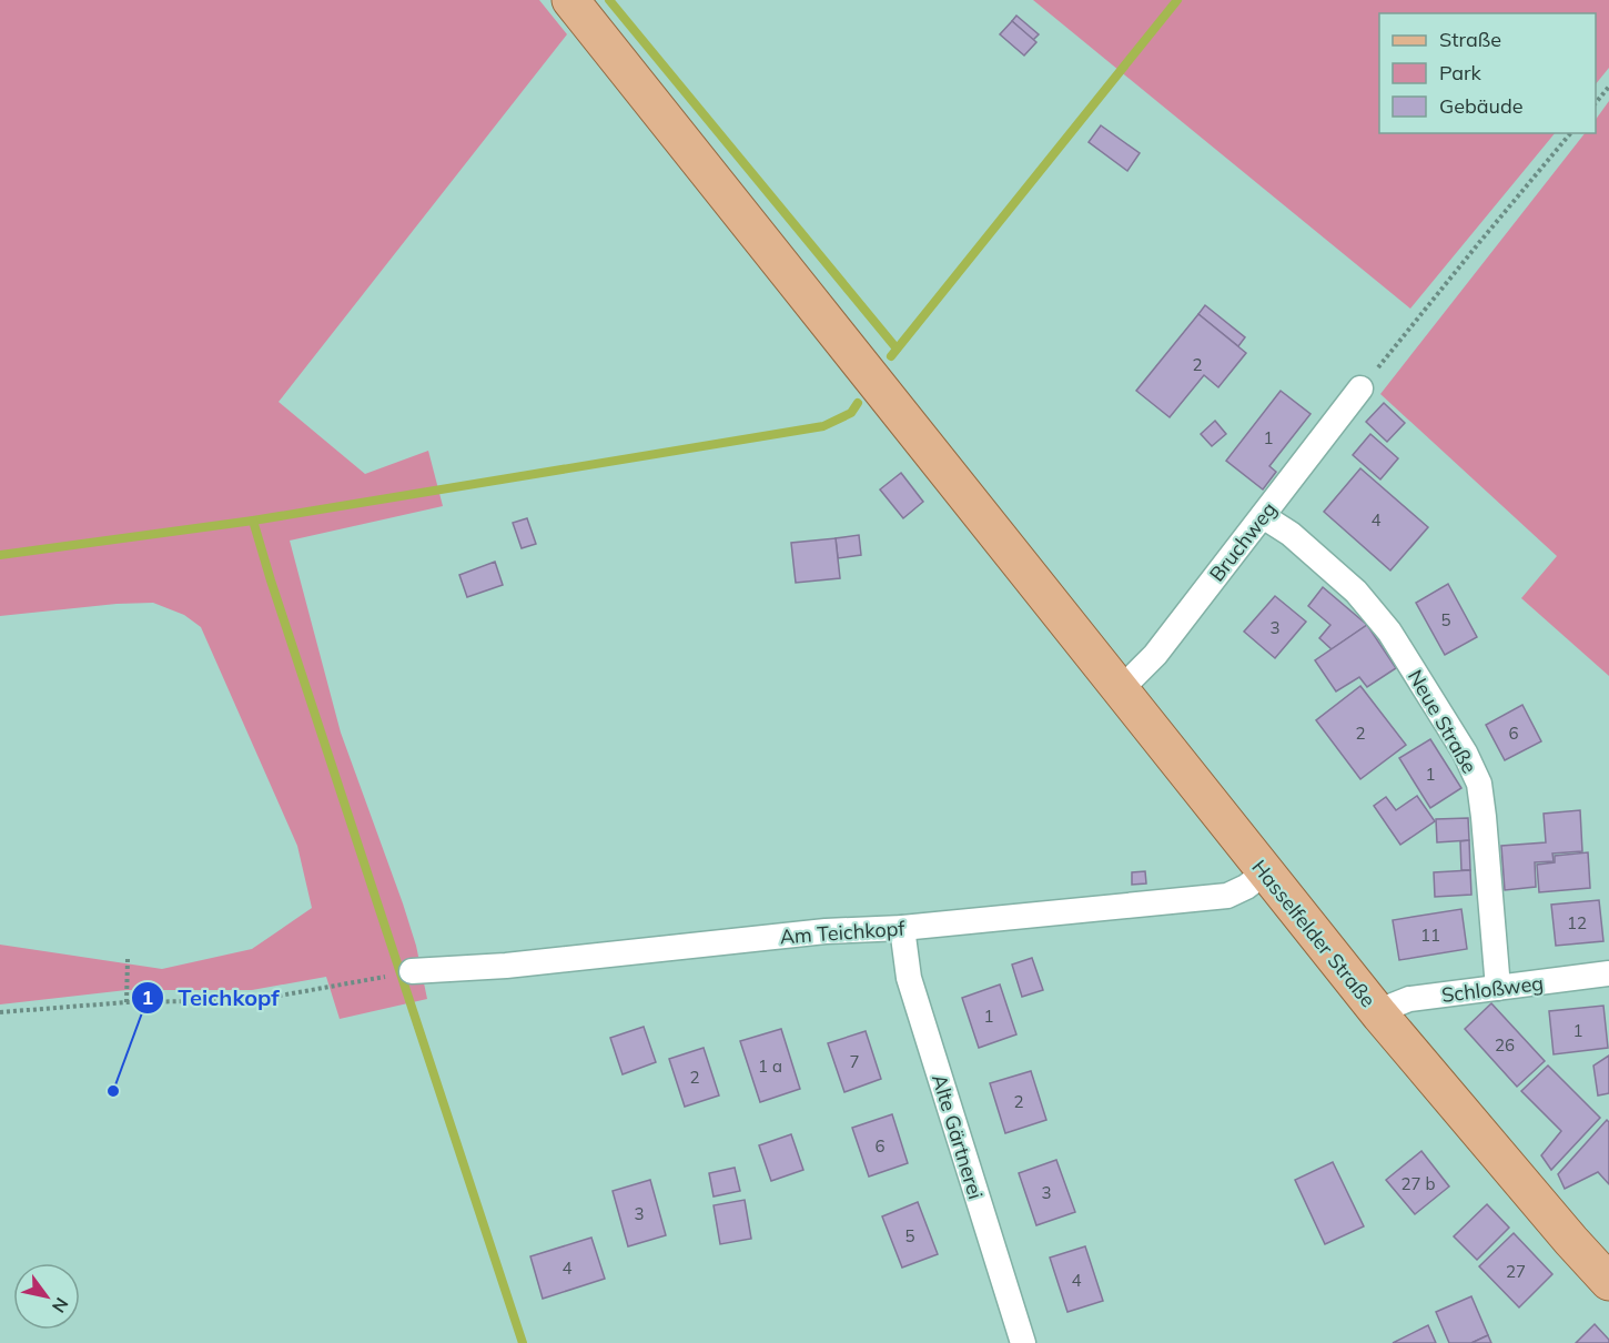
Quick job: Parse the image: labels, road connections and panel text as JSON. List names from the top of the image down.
{
  "streets": {
    "main road": ["Hasselfelder Straße"],
    "street": [
      "Bruchweg",
      "Neue Straße",
      "Am Teichkopf",
      "Schloßweg",
      "Alte Gärtnerei"
    ]
  },
  "crossings": [
    ["Bruchweg", "Neue Straße"],
    ["Bruchweg", "Hasselfelder Straße"],
    ["Neue Straße", "Schloßweg"],
    ["Am Teichkopf", "Hasselfelder Straße"],
    ["Am Teichkopf", "Alte Gärtnerei"],
    ["Hasselfelder Straße", "Schloßweg"]
  ],
  "places": ["Teichkopf"],
  "house_numbers": [
    "2",
    "1",
    "4",
    "5",
    "3",
    "2",
    "6",
    "1",
    "12",
    "11",
    "1",
    "1",
    "26",
    "7",
    "1 a",
    "2",
    "2",
    "6",
    "27 b",
    "3",
    "3",
    "5",
    "4",
    "27",
    "4"
  ],
  "legend": ["Straße", "Park", "Gebäude"],
  "north": "bottom right"
}
